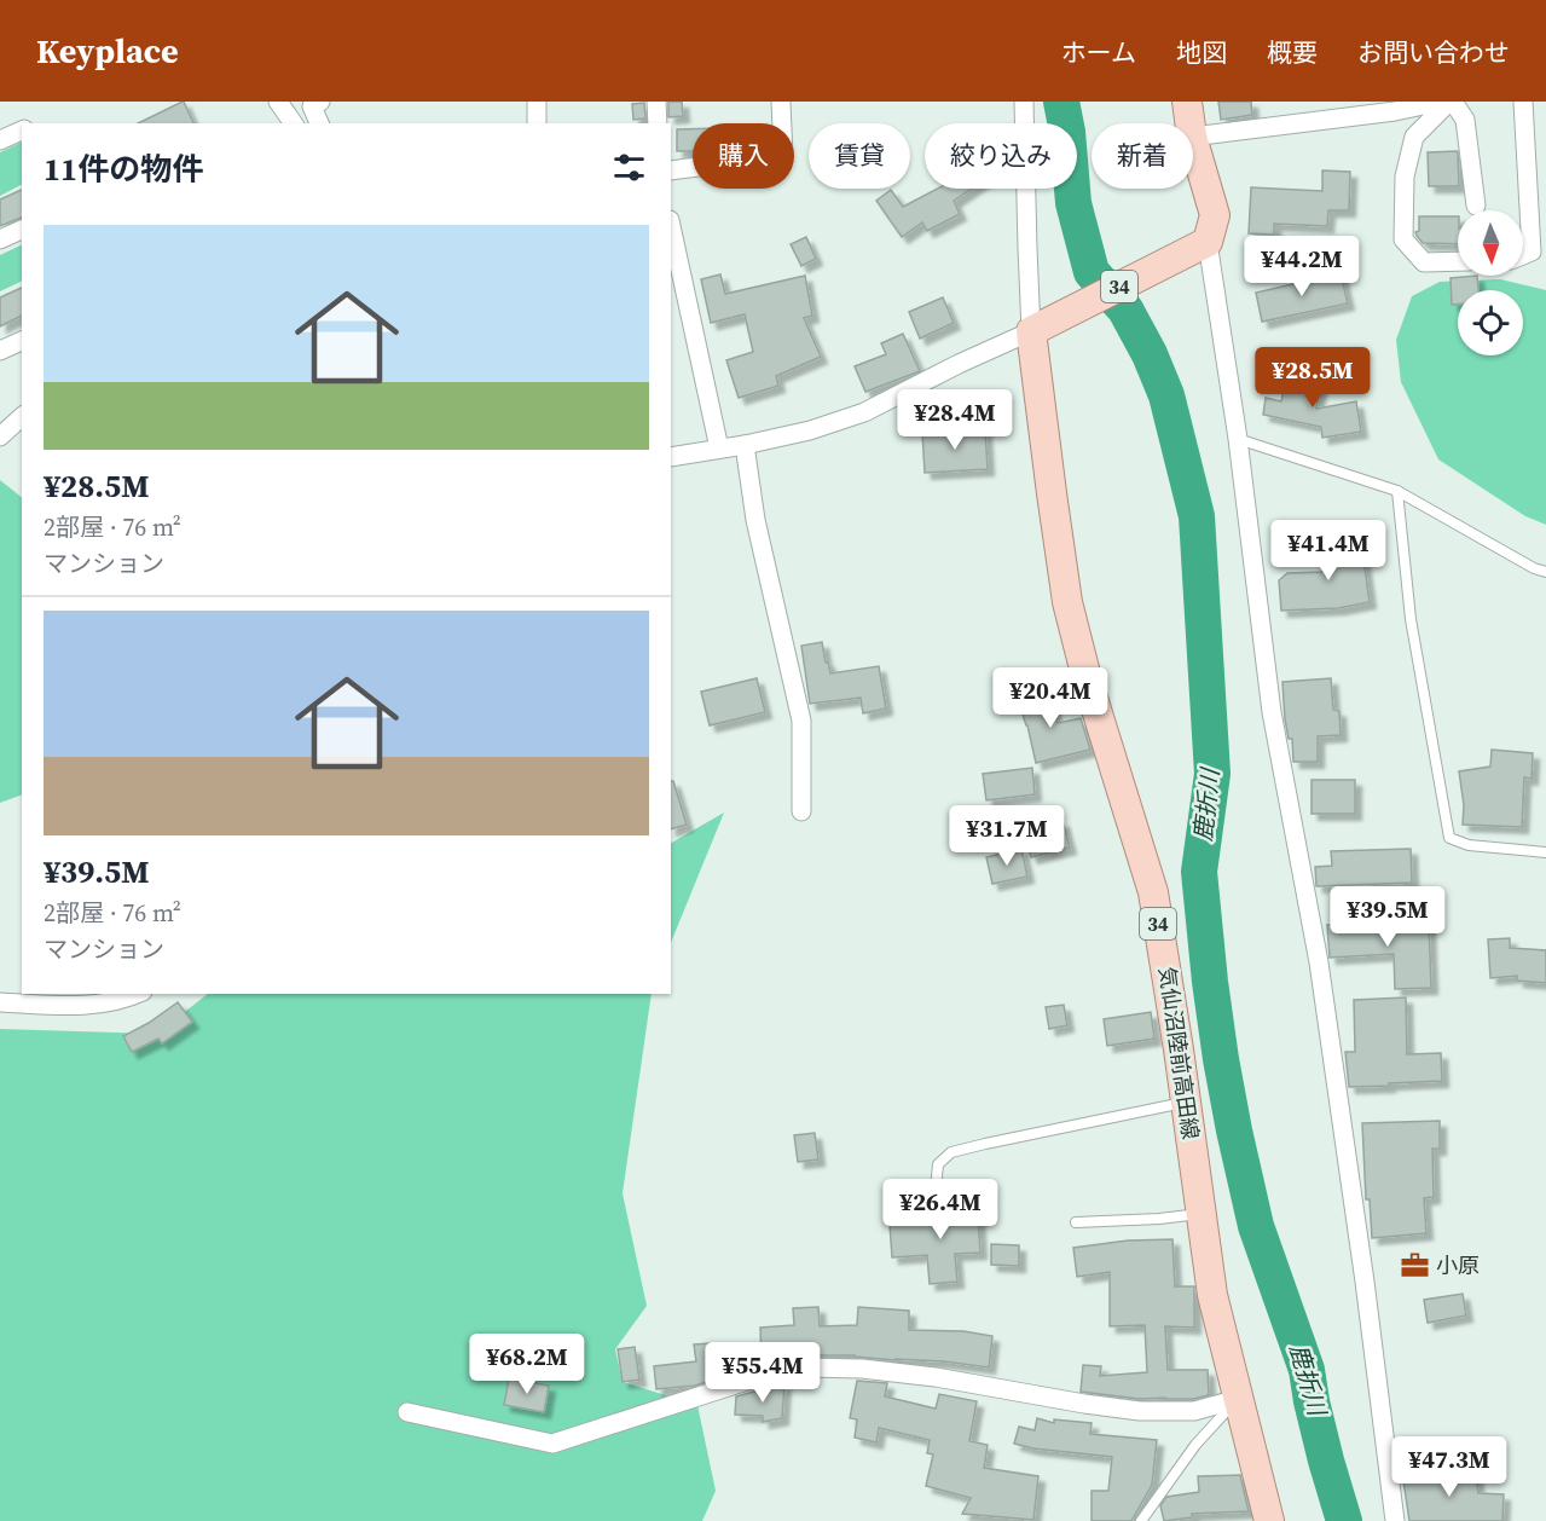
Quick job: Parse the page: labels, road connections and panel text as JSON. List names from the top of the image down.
{
  "streets": {
    "main road": ["34", "気仙沼陸前高田線"]
  },
  "crossings": [
    ["34", "気仙沼陸前高田線"]
  ],
  "water": ["鹿折川"],
  "places": {
    "office": ["小原"]
  },
  "north": "bottom",
  "page": {
    "header": "Keyplace",
    "nav": [
      "ホーム",
      "地図",
      "概要",
      "お問い合わせ"
    ],
    "chip": [
      "購入",
      "賃貸",
      "絞り込み",
      "新着"
    ],
    "heading": "11件の物件",
    "list": [
      {
        "name": "¥28.5M",
        "note": "2部屋 · 76 m² · マンション"
      },
      {
        "name": "¥39.5M",
        "note": "2部屋 · 76 m² · マンション"
      }
    ],
    "price": [
      "¥44.2M",
      "¥28.5M",
      "¥28.4M",
      "¥41.4M",
      "¥20.4M",
      "¥31.7M",
      "¥39.5M",
      "¥26.4M",
      "¥68.2M",
      "¥55.4M",
      "¥47.3M"
    ]
  }
}
